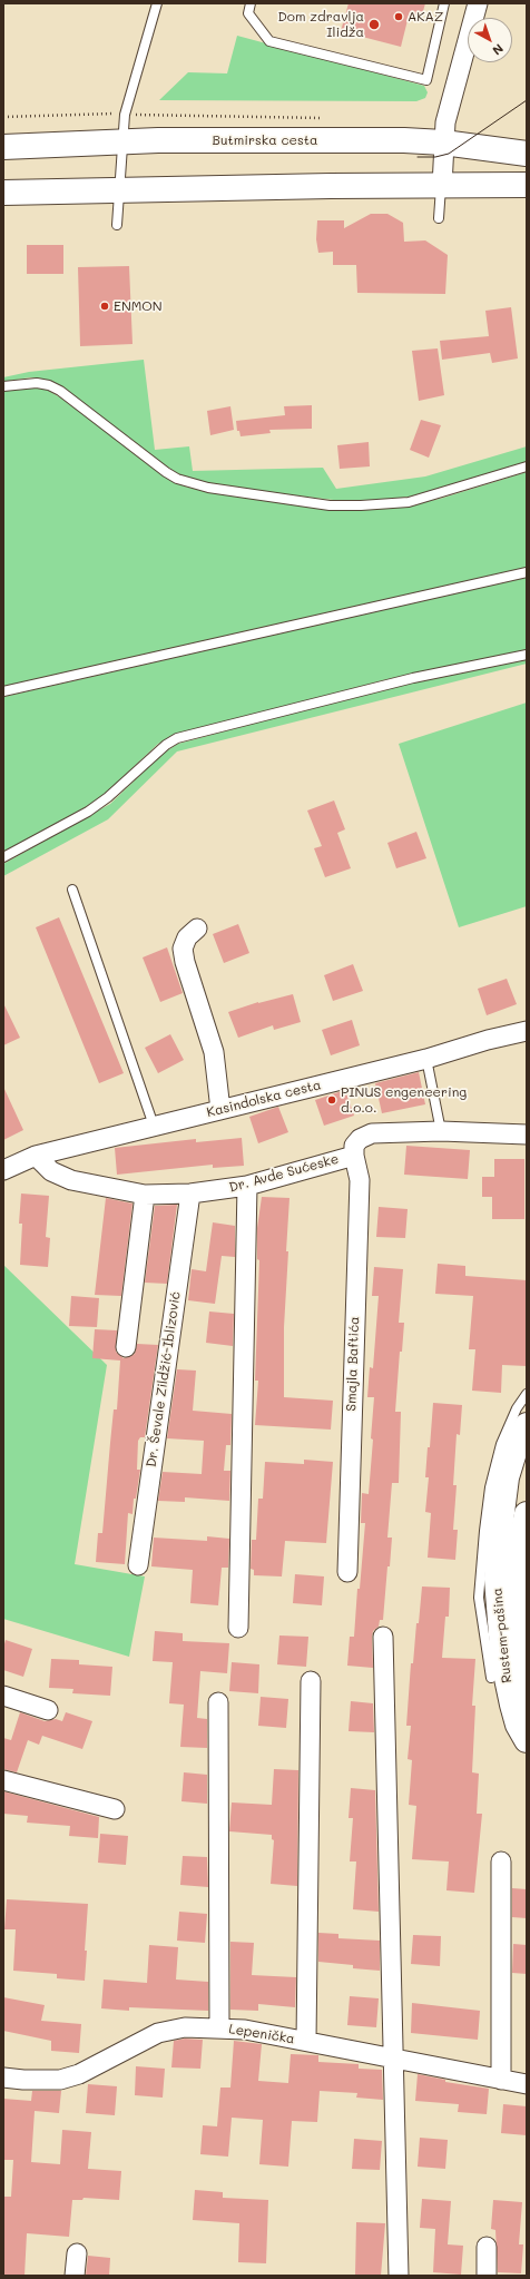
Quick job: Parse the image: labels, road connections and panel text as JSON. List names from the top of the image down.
{
  "streets": {
    "main road": ["Butmirska cesta", "Rustem-pašina"],
    "street": [
      "Kasindolska cesta",
      "Dr. Avde Sućeske",
      "Smajla Baftića",
      "Dr. Ševale Zildžić-Iblizović",
      "Lepenička"
    ]
  },
  "crossings": [
    ["Kasindolska cesta", "Dr. Avde Sućeske"],
    ["Dr. Avde Sućeske", "Smajla Baftića"],
    ["Dr. Avde Sućeske", "Dr. Ševale Zildžić-Iblizović"]
  ],
  "places": [
    "AKAZ",
    "Dom zdravlja Ilidža",
    "ENMON",
    "PINUS engeneering d.o.o."
  ],
  "north": "bottom right"
}
